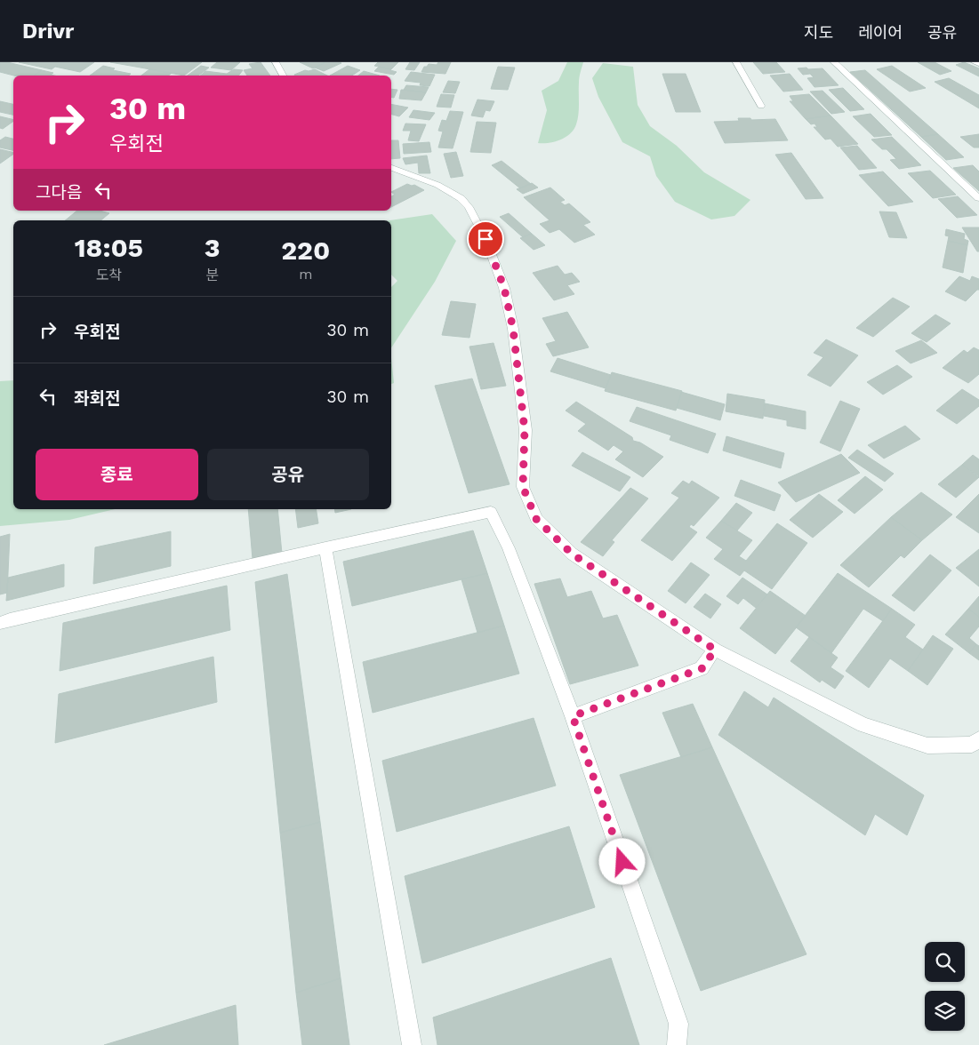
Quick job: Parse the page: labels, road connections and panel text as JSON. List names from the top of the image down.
{
  "page": {
    "header": "Drivr",
    "nav": ["지도", "레이어", "공유"],
    "turn": ["30 m", "우회전"],
    "then": "그다음",
    "eta": [
      "18:05",
      "도착",
      "3",
      "분",
      "220",
      "m"
    ],
    "list": [
      {
        "name": "우회전",
        "value": "30 m"
      },
      {
        "name": "좌회전",
        "value": "30 m"
      }
    ],
    "buttons": ["종료", "공유"]
  }
}
